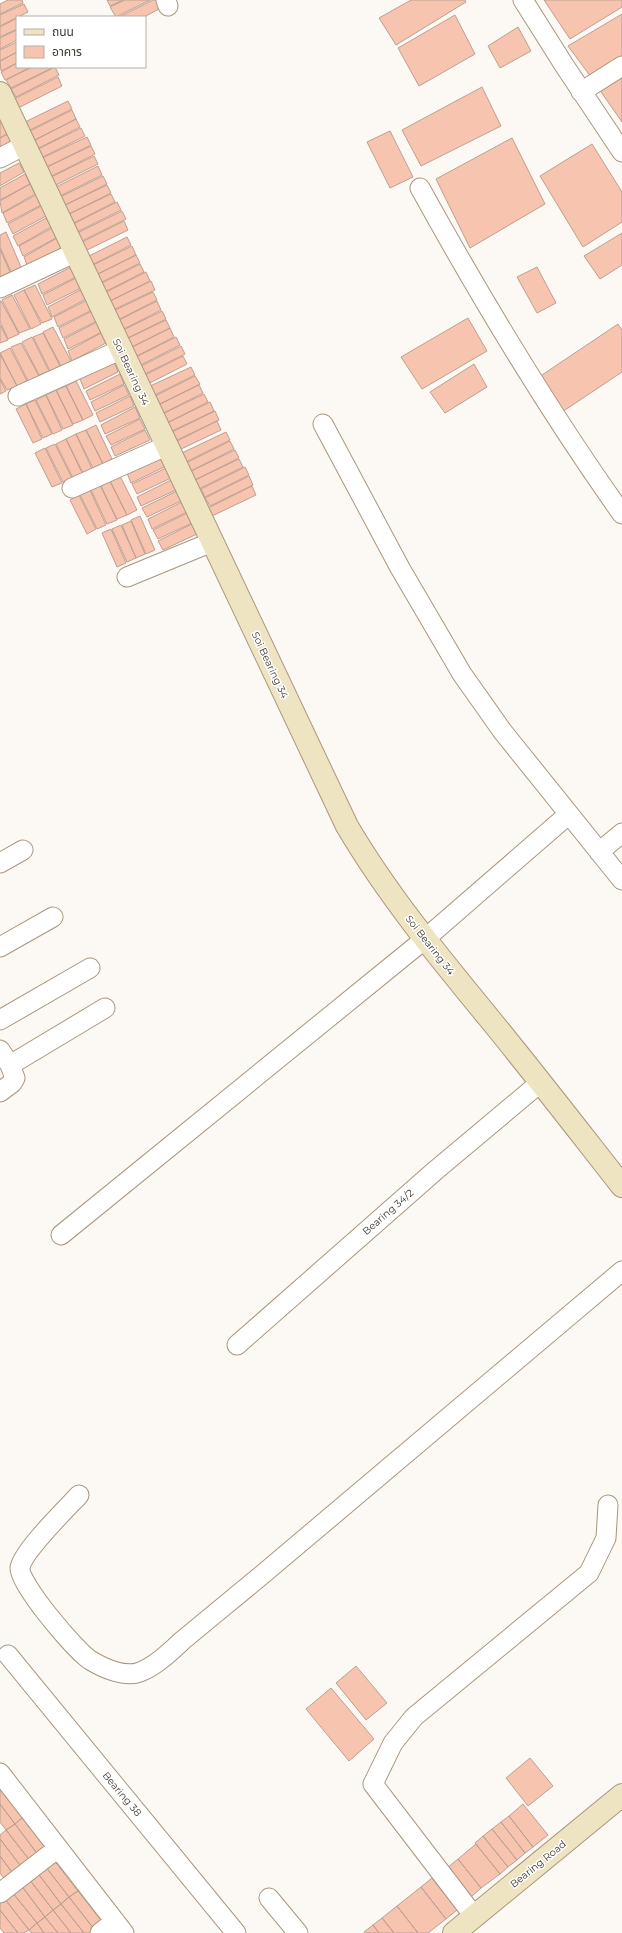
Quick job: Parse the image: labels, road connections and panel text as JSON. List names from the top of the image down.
{
  "streets": {
    "street": [
      "Soi Bearing 34",
      "Bearing 34/2",
      "Bearing 38",
      "Bearing Road"
    ]
  },
  "crossings": [
    ["Soi Bearing 34", "Bearing 34/2"]
  ],
  "legend": ["ถนน", "อาคาร"]
}
